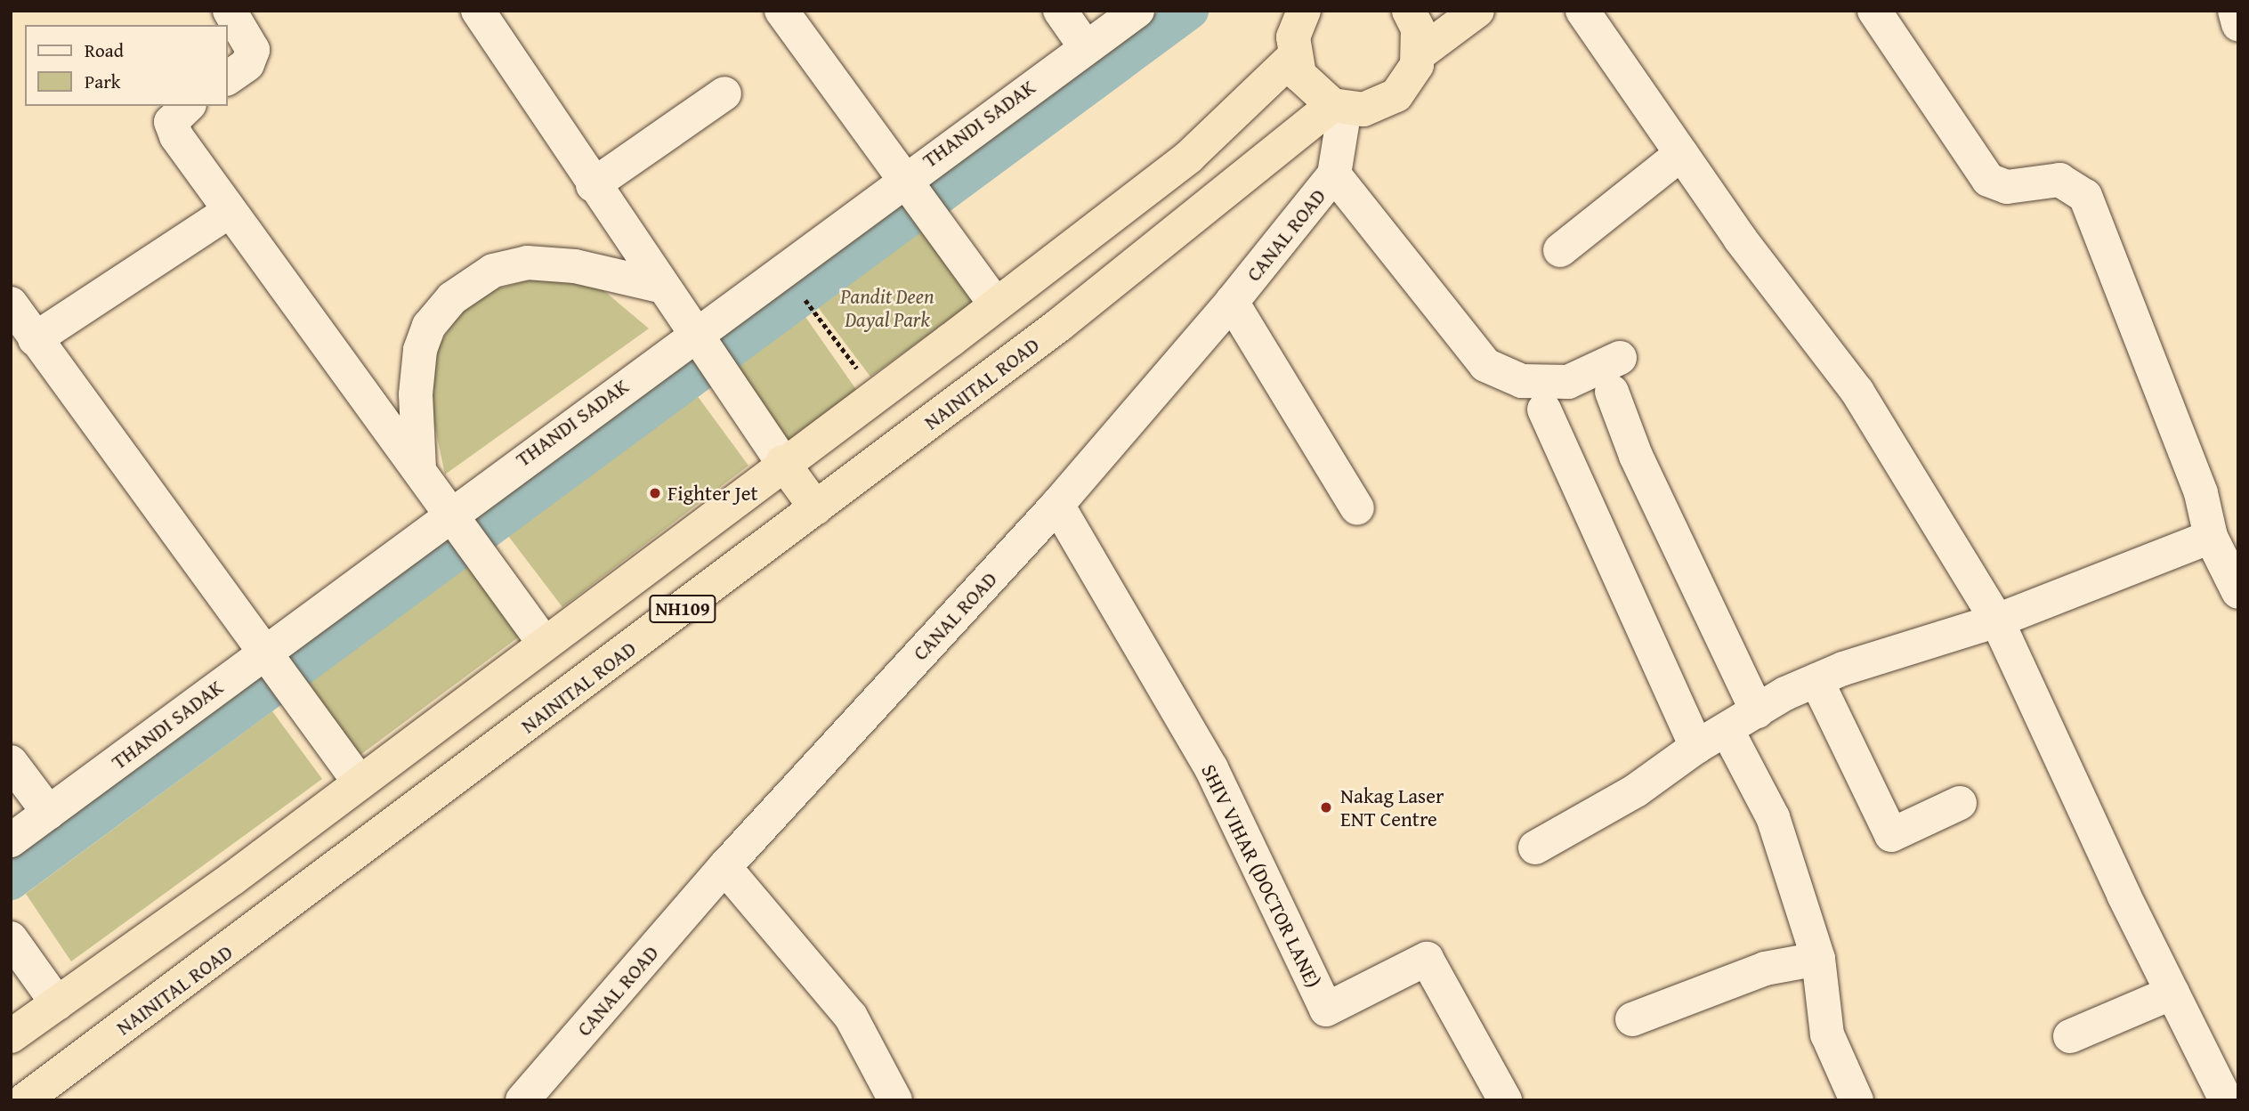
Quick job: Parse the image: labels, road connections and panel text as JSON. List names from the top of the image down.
{
  "streets": {
    "highway": ["NAINITAL ROAD", "NH109"],
    "street": ["THANDI SADAK", "CANAL ROAD", "SHIV VIHAR (DOCTOR LANE)"]
  },
  "crossings": [
    ["CANAL ROAD", "NAINITAL ROAD"],
    ["CANAL ROAD", "SHIV VIHAR (DOCTOR LANE)"]
  ],
  "parks": ["Pandit Deen Dayal Park"],
  "places": ["Fighter Jet", "Nakag Laser ENT Centre"],
  "legend": ["Road", "Park"]
}
